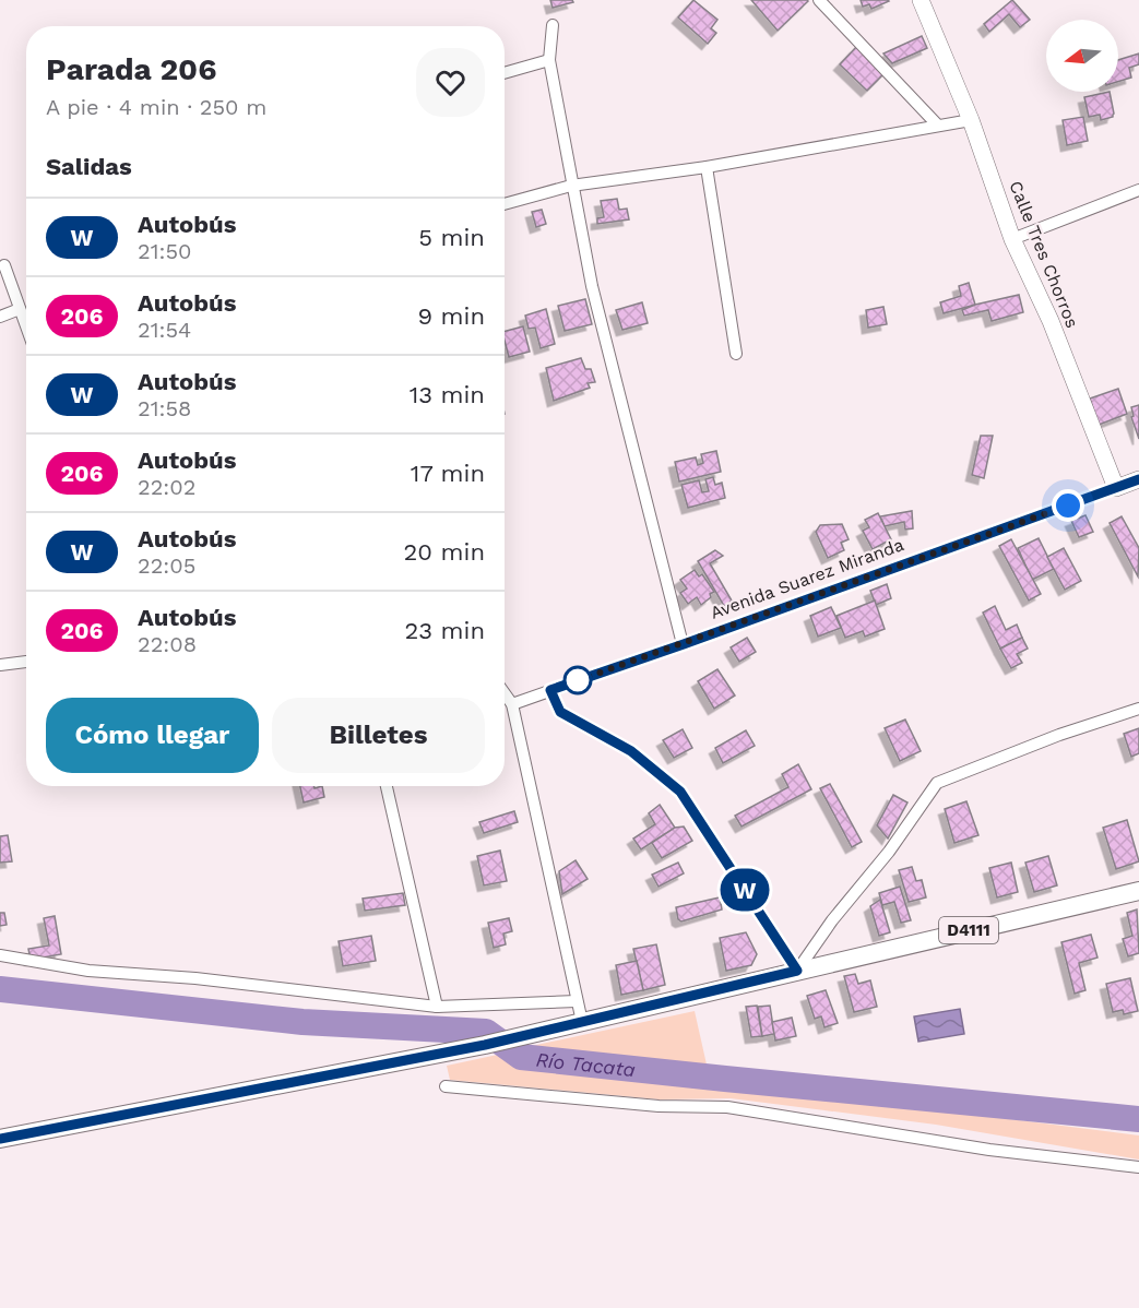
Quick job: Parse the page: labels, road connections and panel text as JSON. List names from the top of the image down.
{
  "streets": {
    "main road": ["Calle Tres Chorros", "Avenida Suarez Miranda", "D4111"]
  },
  "crossings": [
    ["Calle Tres Chorros", "Avenida Suarez Miranda"]
  ],
  "water": ["Río Tacata"],
  "lines": ["bus line W"],
  "north": "left",
  "page": {
    "on_map": "W",
    "heading": [
      ["Parada 206", "A pie · 4 min · 250 m"],
      "Salidas"
    ],
    "list": [
      {
        "mark": "W",
        "name": "Autobús",
        "note": "21:50",
        "value": "5 min"
      },
      {
        "mark": "206",
        "name": "Autobús",
        "note": "21:54",
        "value": "9 min"
      },
      {
        "mark": "W",
        "name": "Autobús",
        "note": "21:58",
        "value": "13 min"
      },
      {
        "mark": "206",
        "name": "Autobús",
        "note": "22:02",
        "value": "17 min"
      },
      {
        "mark": "W",
        "name": "Autobús",
        "note": "22:05",
        "value": "20 min"
      },
      {
        "mark": "206",
        "name": "Autobús",
        "note": "22:08",
        "value": "23 min"
      }
    ],
    "buttons": ["Cómo llegar", "Billetes"]
  }
}
